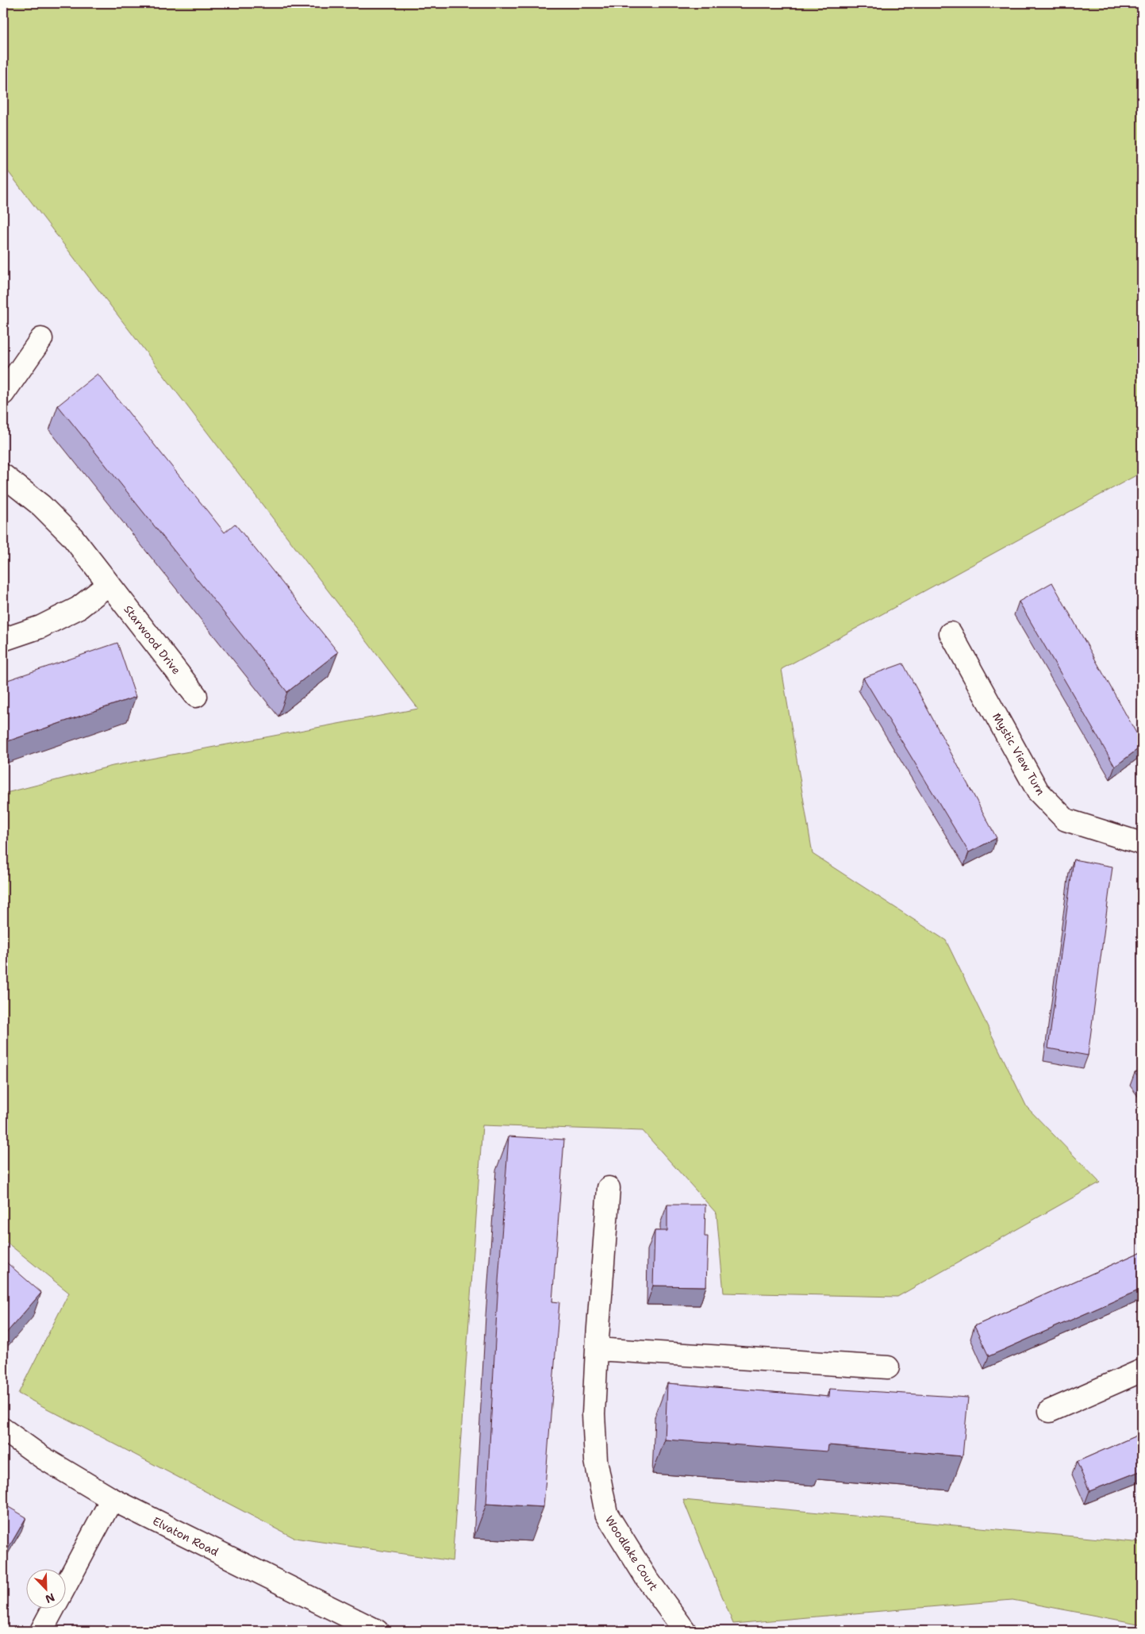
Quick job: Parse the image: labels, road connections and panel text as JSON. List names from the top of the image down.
{
  "streets": {
    "street": [
      "Starwood Drive",
      "Mystic View Turn",
      "Elvaton Road",
      "Woodlake Court"
    ]
  },
  "north": "bottom right"
}
